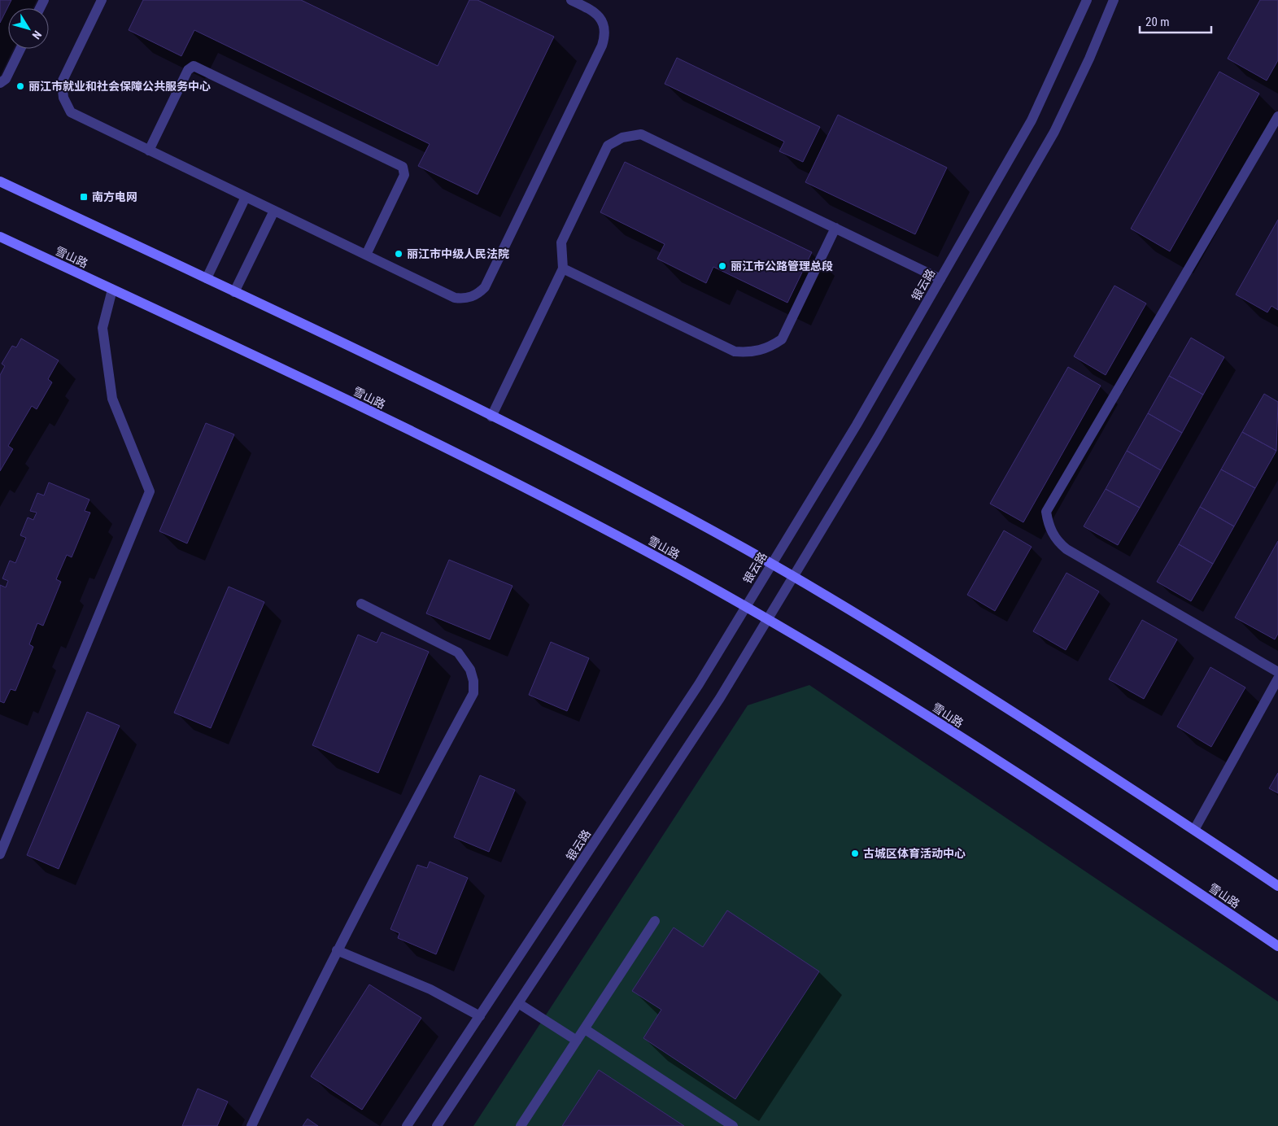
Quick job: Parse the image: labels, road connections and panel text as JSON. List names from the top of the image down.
{
  "streets": {
    "main road": ["雪山路"],
    "street": ["银云路"]
  },
  "crossings": [
    ["雪山路", "银云路"]
  ],
  "places": {
    "other": [
      "丽江市就业和社会保障公共服务中心",
      "丽江市中级人民法院",
      "丽江市公路管理总段",
      "古城区体育活动中心"
    ],
    "transit": ["南方电网"]
  },
  "scale_bar": "20 m",
  "north": "bottom right"
}
